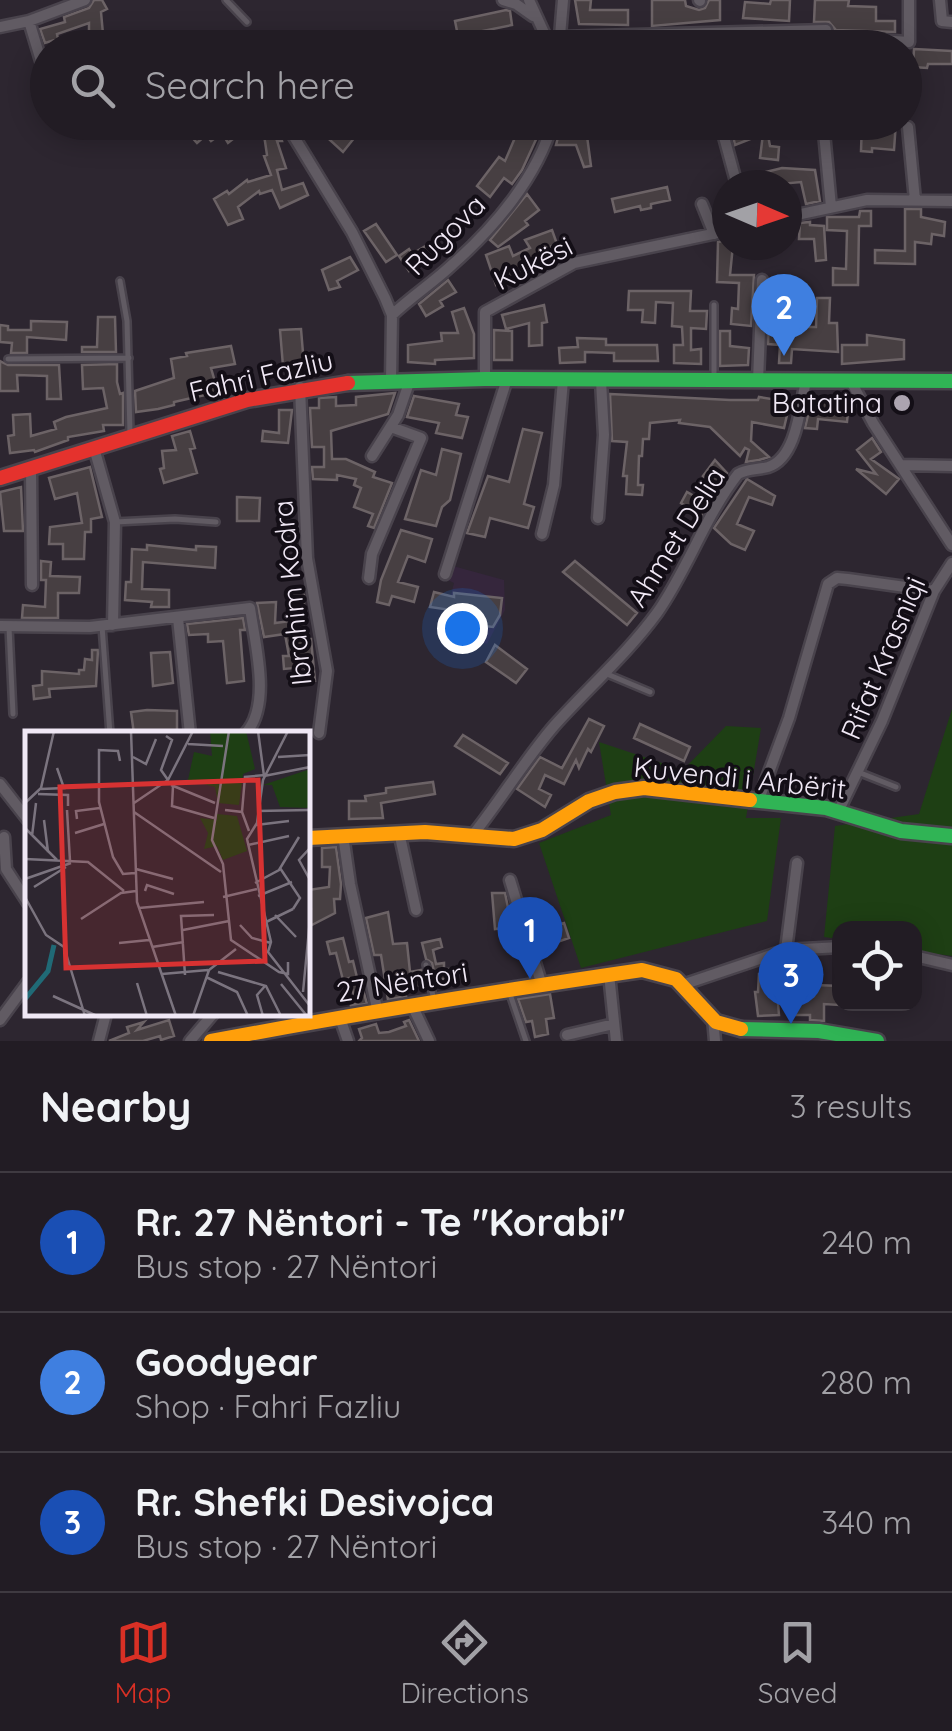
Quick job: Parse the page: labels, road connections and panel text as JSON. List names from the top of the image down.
{
  "streets": {
    "street": [
      "Rugova",
      "Kukësi",
      "Fahri Fazliu",
      "Ahmet Delia",
      "Ibrahim Kodra",
      "Rifat Krasniqi",
      "Kuvendi i Arbërit",
      "27 Nëntori"
    ]
  },
  "crossings": [
    ["Kukësi", "Fahri Fazliu"],
    ["Fahri Fazliu", "Ahmet Delia"],
    ["Fahri Fazliu", "Ibrahim Kodra"],
    ["Ahmet Delia", "Kuvendi i Arbërit"],
    ["Rifat Krasniqi", "Kuvendi i Arbërit"]
  ],
  "places": ["Batatina"],
  "north": "right",
  "page": {
    "search": "Search here",
    "pins": ["2", "1", "3"],
    "heading": ["Nearby", "3 results"],
    "list": [
      {
        "mark": "1",
        "name": "Rr. 27 Nëntori - Te \"Korabi\"",
        "note": "Bus stop · 27 Nëntori",
        "value": "240 m"
      },
      {
        "mark": "2",
        "name": "Goodyear",
        "note": "Shop · Fahri Fazliu",
        "value": "280 m"
      },
      {
        "mark": "3",
        "name": "Rr. Shefki Desivojca",
        "note": "Bus stop · 27 Nëntori",
        "value": "340 m"
      }
    ],
    "nav": ["Map", "Directions", "Saved"]
  }
}
